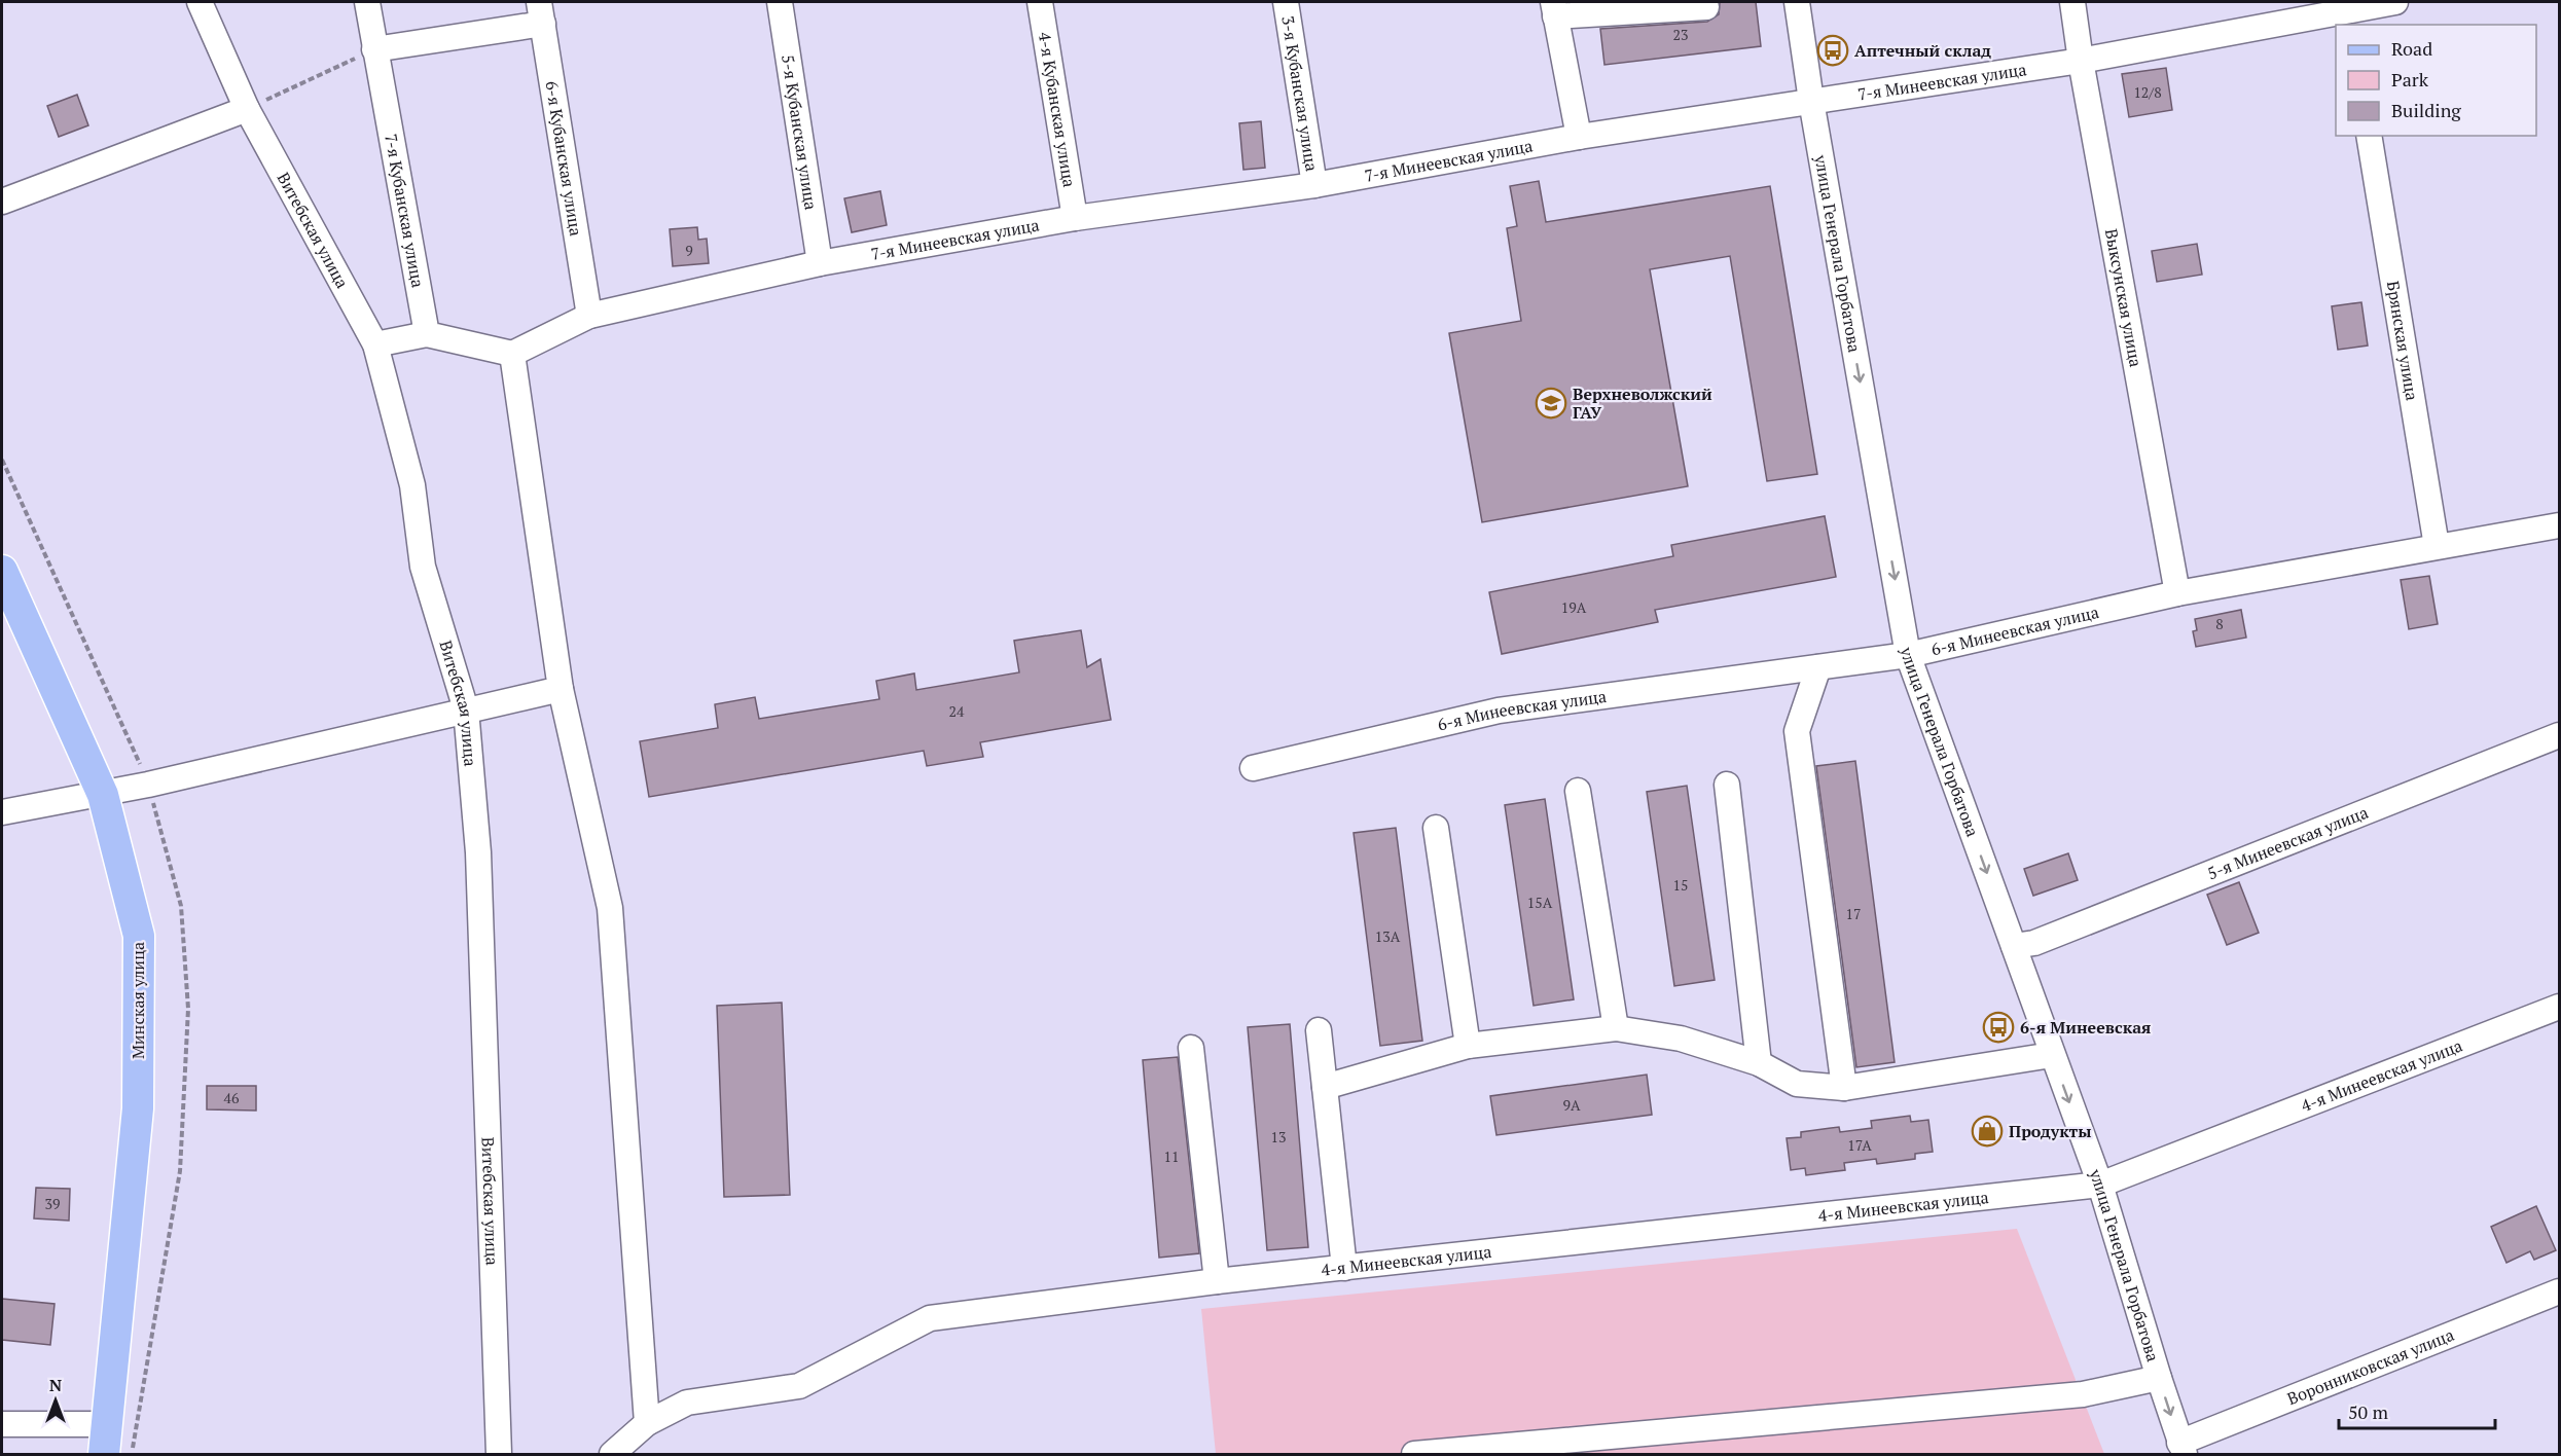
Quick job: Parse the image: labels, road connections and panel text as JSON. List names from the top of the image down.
{
  "streets": {
    "main road": ["Минская улица"],
    "street": [
      "7-я Минеевская улица",
      "3-я Кубанская улица",
      "4-я Кубанская улица",
      "5-я Кубанская улица",
      "6-я Кубанская улица",
      "7-я Кубанская улица",
      "Витебская улица",
      "улица Генерала Горбатова",
      "Выксунская улица",
      "Брянская улица",
      "6-я Минеевская улица",
      "5-я Минеевская улица",
      "4-я Минеевская улица",
      "Воронниковская улица"
    ]
  },
  "crossings": [
    ["7-я Минеевская улица", "3-я Кубанская улица"],
    ["7-я Минеевская улица", "4-я Кубанская улица"],
    ["7-я Минеевская улица", "5-я Кубанская улица"],
    ["7-я Минеевская улица", "6-я Кубанская улица"],
    ["7-я Минеевская улица", "улица Генерала Горбатова"],
    ["7-я Минеевская улица", "Выксунская улица"],
    ["улица Генерала Горбатова", "6-я Минеевская улица"],
    ["улица Генерала Горбатова", "5-я Минеевская улица"],
    ["улица Генерала Горбатова", "4-я Минеевская улица"],
    ["улица Генерала Горбатова", "Воронниковская улица"],
    ["Выксунская улица", "6-я Минеевская улица"],
    ["Брянская улица", "6-я Минеевская улица"]
  ],
  "places": {
    "bus stop": ["Аптечный склад", "6-я Минеевская"],
    "school or university": ["Верхневолжский ГАУ"],
    "shop": ["Продукты"]
  },
  "house_numbers": [
    "23",
    "12/8",
    "9",
    "19А",
    "8",
    "24",
    "15",
    "15А",
    "17",
    "13А",
    "46",
    "9А",
    "13",
    "17А",
    "11",
    "39"
  ],
  "legend": ["Road", "Park", "Building"],
  "scale_bar": "50 m",
  "north": "top"
}
